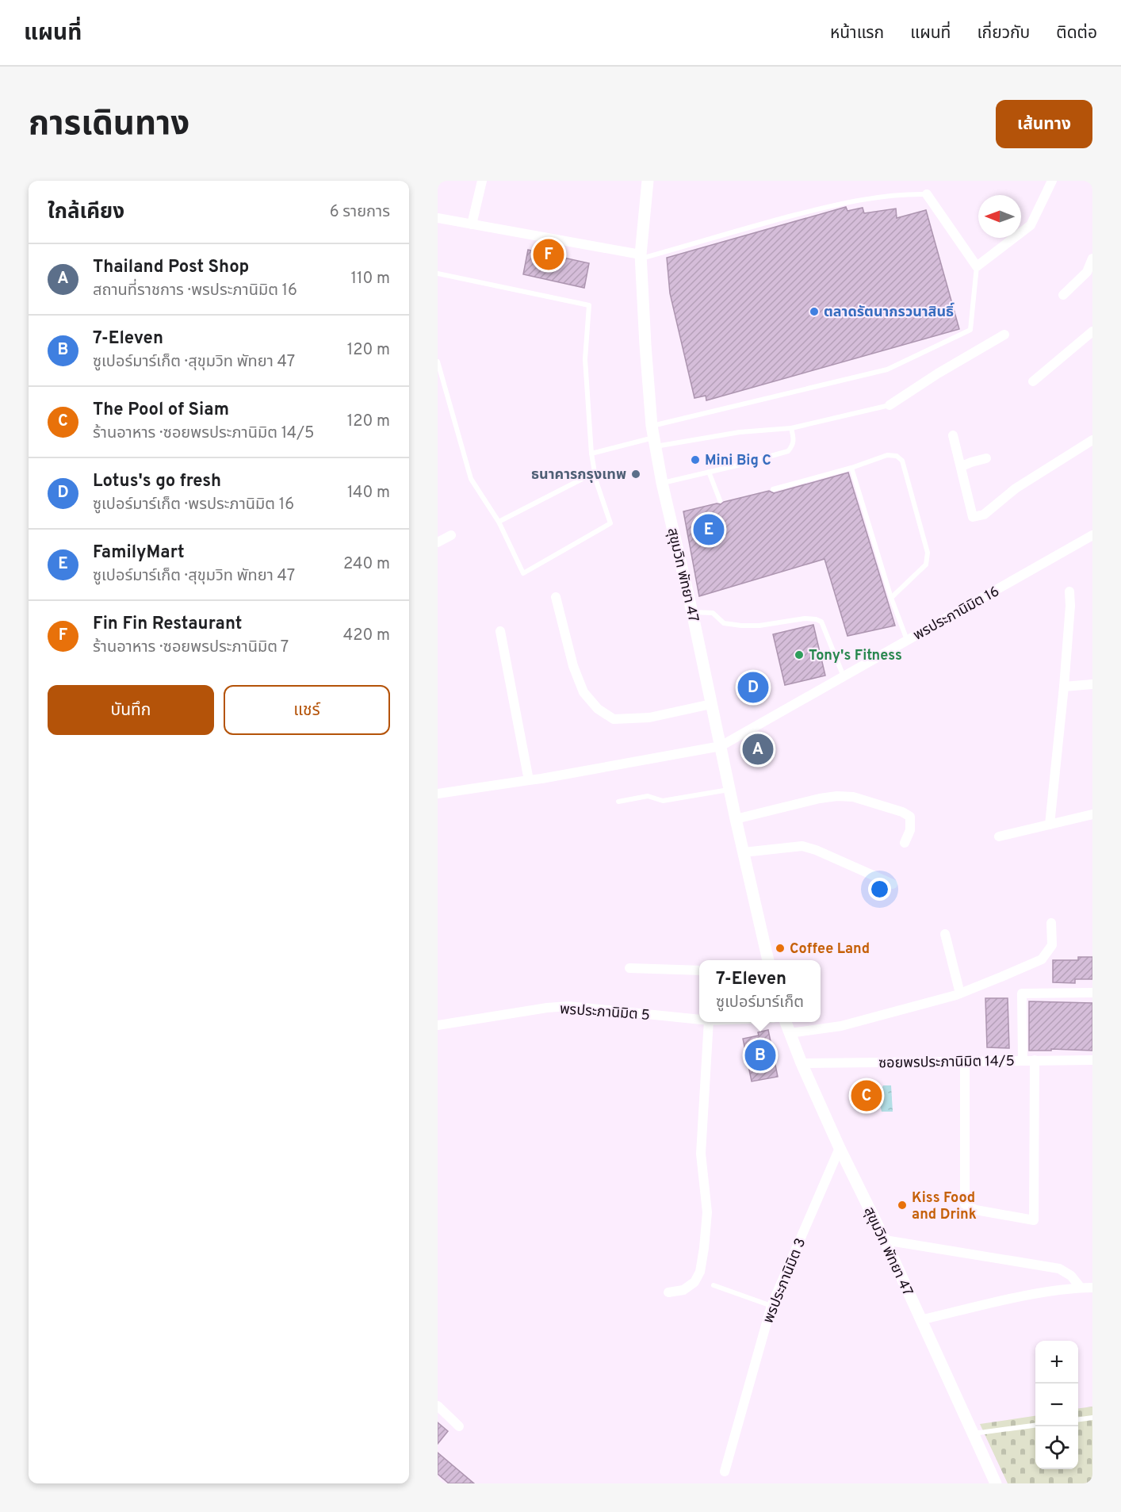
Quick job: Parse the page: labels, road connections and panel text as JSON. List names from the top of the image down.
{
  "streets": {
    "street": [
      "สุขุมวิท พัทยา 47",
      "พรประภานิมิต 16",
      "พรประภานิมิต 5",
      "ซอยพรประภานิมิต 14/5",
      "พรประภานิมิต 3"
    ]
  },
  "crossings": [
    ["สุขุมวิท พัทยา 47", "พรประภานิมิต 16"],
    ["สุขุมวิท พัทยา 47", "ซอยพรประภานิมิต 14/5"],
    ["สุขุมวิท พัทยา 47", "พรประภานิมิต 3"]
  ],
  "places": [
    "ตลาดรัตนากรวนาสินธิ์",
    "Mini Big C",
    "ธนาคารกรุงเทพ",
    "Tony's Fitness",
    "Coffee Land",
    "Kiss Food and Drink"
  ],
  "north": "left",
  "page": {
    "header": "แผนที่",
    "nav": [
      "หน้าแรก",
      "แผนที่",
      "เกี่ยวกับ",
      "ติดต่อ"
    ],
    "title": "การเดินทาง",
    "buttons": [
      "เส้นทาง",
      ["บันทึก", "แชร์"]
    ],
    "heading": ["ใกล้เคียง", "6 รายการ"],
    "pins": [
      "F",
      "E",
      "D",
      "A",
      "B",
      "C"
    ],
    "list": [
      {
        "mark": "A",
        "name": "Thailand Post Shop",
        "note": "สถานที่ราชการ · พรประภานิมิต 16",
        "value": "110 m"
      },
      {
        "mark": "B",
        "name": "7-Eleven",
        "note": "ซูเปอร์มาร์เก็ต · สุขุมวิท พัทยา 47",
        "value": "120 m"
      },
      {
        "mark": "C",
        "name": "The Pool of Siam",
        "note": "ร้านอาหาร · ซอยพรประภานิมิต 14/5",
        "value": "120 m"
      },
      {
        "mark": "D",
        "name": "Lotus's go fresh",
        "note": "ซูเปอร์มาร์เก็ต · พรประภานิมิต 16",
        "value": "140 m"
      },
      {
        "mark": "E",
        "name": "FamilyMart",
        "note": "ซูเปอร์มาร์เก็ต · สุขุมวิท พัทยา 47",
        "value": "240 m"
      },
      {
        "mark": "F",
        "name": "Fin Fin Restaurant",
        "note": "ร้านอาหาร · ซอยพรประภานิมิต 7",
        "value": "420 m"
      }
    ],
    "popup": ["7-Eleven", "ซูเปอร์มาร์เก็ต"],
    "map_buttons": ["+", "−"]
  }
}
